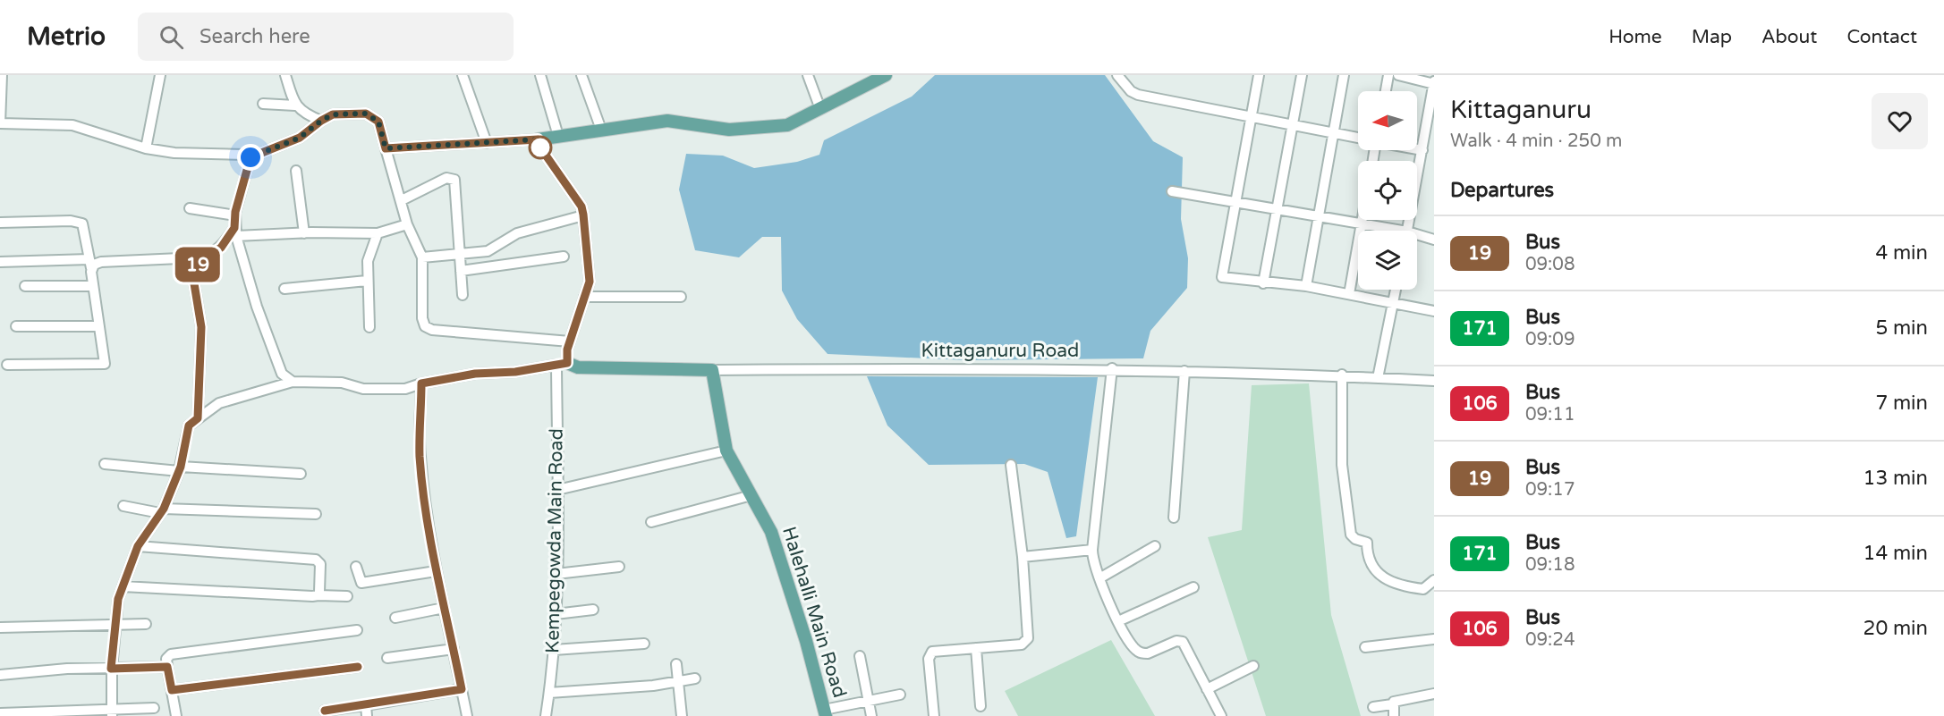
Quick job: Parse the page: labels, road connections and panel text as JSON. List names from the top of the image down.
{
  "streets": {
    "main road": ["Kittaganuru Road", "Halehalli Main Road"],
    "street": ["Kempegowda Main Road"]
  },
  "crossings": [
    ["Kittaganuru Road", "Kempegowda Main Road"],
    ["Kittaganuru Road", "Halehalli Main Road"]
  ],
  "lines": ["bus line 19"],
  "north": "left",
  "page": {
    "header": "Metrio",
    "search": "Search here",
    "nav": [
      "Home",
      "Map",
      "About",
      "Contact"
    ],
    "on_map": "19",
    "heading": [
      ["Kittaganuru", "Walk · 4 min · 250 m"],
      "Departures"
    ],
    "list": [
      {
        "mark": "19",
        "name": "Bus",
        "note": "09:08",
        "value": "4 min"
      },
      {
        "mark": "171",
        "name": "Bus",
        "note": "09:09",
        "value": "5 min"
      },
      {
        "mark": "106",
        "name": "Bus",
        "note": "09:11",
        "value": "7 min"
      },
      {
        "mark": "19",
        "name": "Bus",
        "note": "09:17",
        "value": "13 min"
      },
      {
        "mark": "171",
        "name": "Bus",
        "note": "09:18",
        "value": "14 min"
      },
      {
        "mark": "106",
        "name": "Bus",
        "note": "09:24",
        "value": "20 min"
      }
    ]
  }
}
